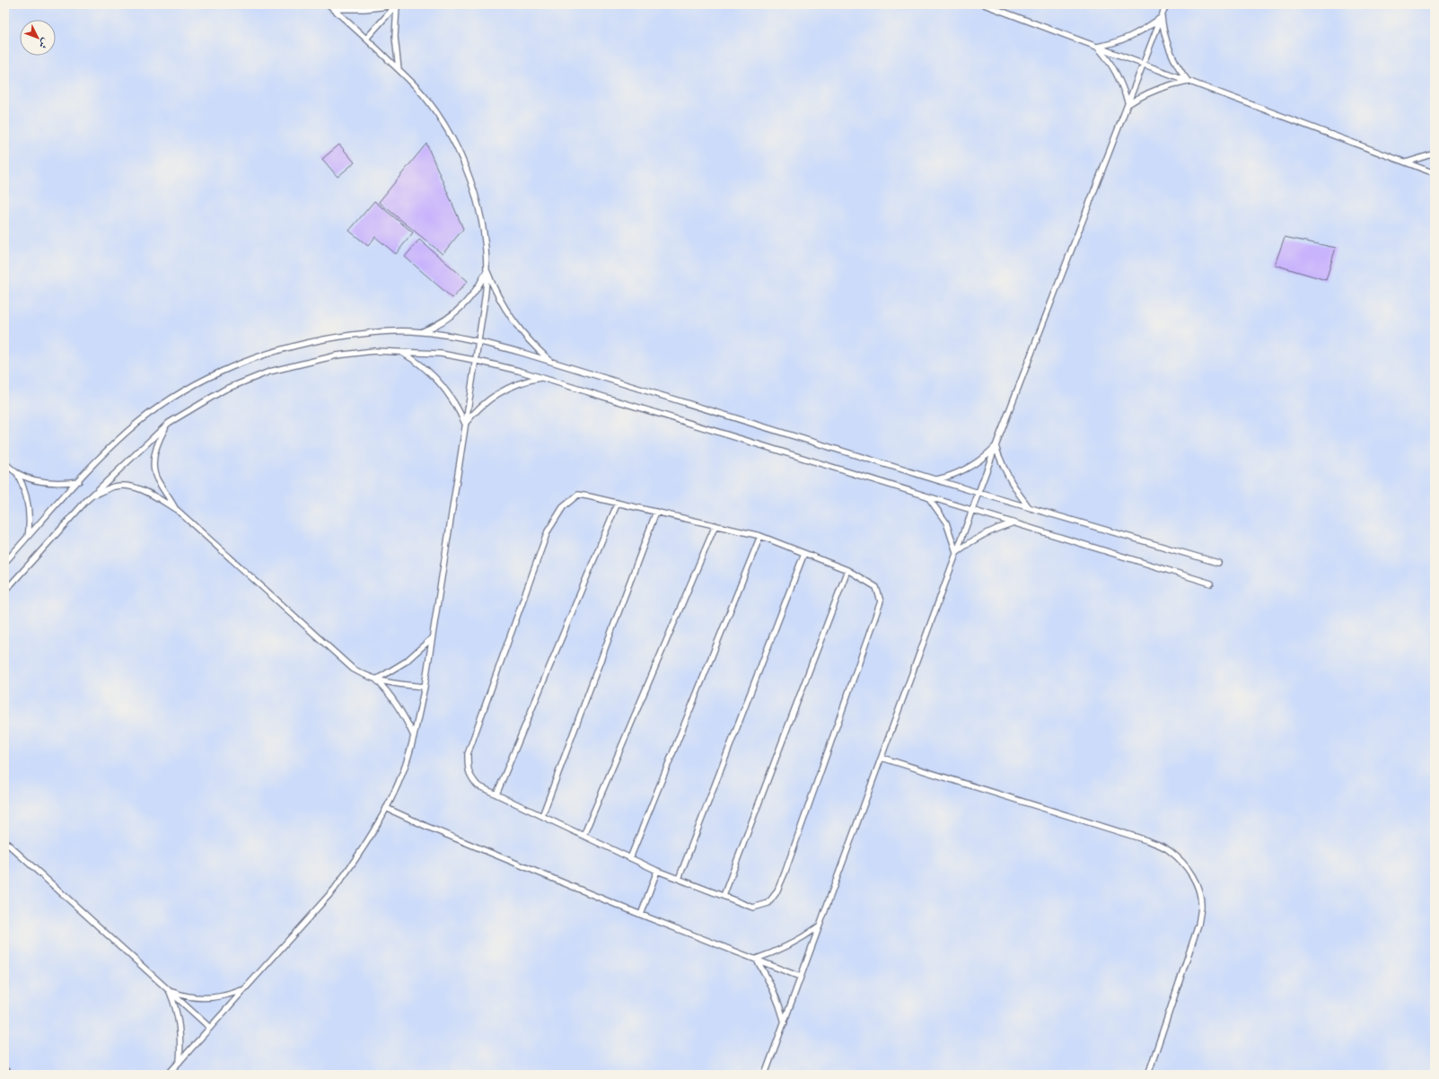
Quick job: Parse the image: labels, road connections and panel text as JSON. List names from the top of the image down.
{
  "north": "bottom right"
}
